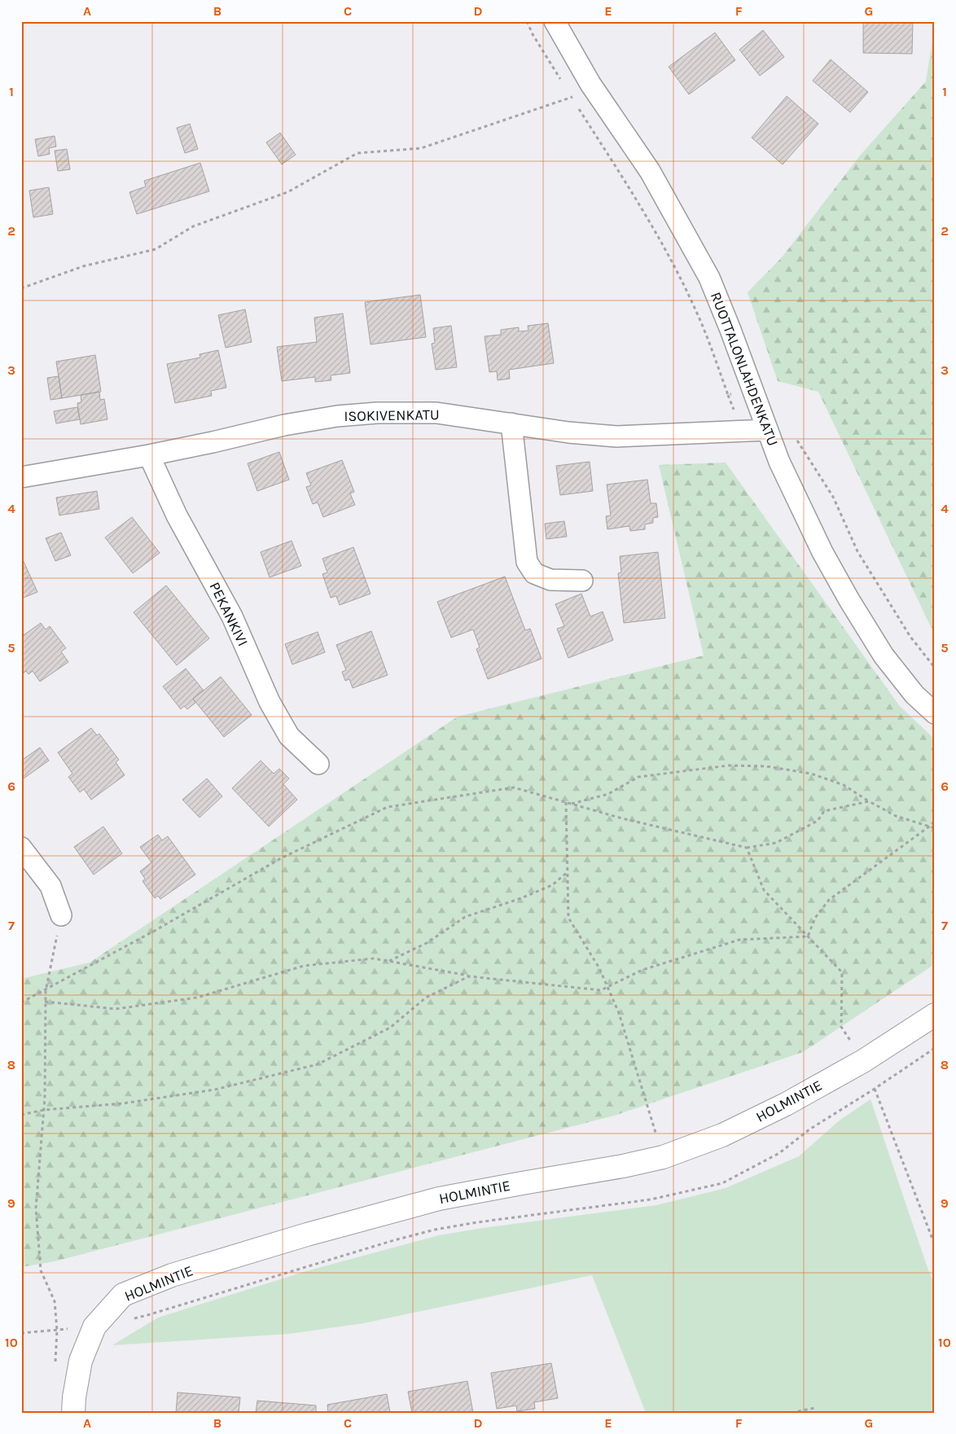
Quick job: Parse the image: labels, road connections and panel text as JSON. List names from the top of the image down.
{
  "streets": {
    "street": [
      "RUOTTALONLAHDENKATU",
      "ISOKIVENKATU",
      "PEKANKIVI",
      "HOLMINTIE"
    ]
  },
  "crossings": [
    ["RUOTTALONLAHDENKATU", "ISOKIVENKATU"],
    ["ISOKIVENKATU", "PEKANKIVI"]
  ],
  "grid": {
    "columns": [
      "A",
      "B",
      "C",
      "D",
      "E",
      "F",
      "G"
    ],
    "rows": [
      "1",
      "2",
      "3",
      "4",
      "5",
      "6",
      "7",
      "8",
      "9",
      "10"
    ]
  }
}
